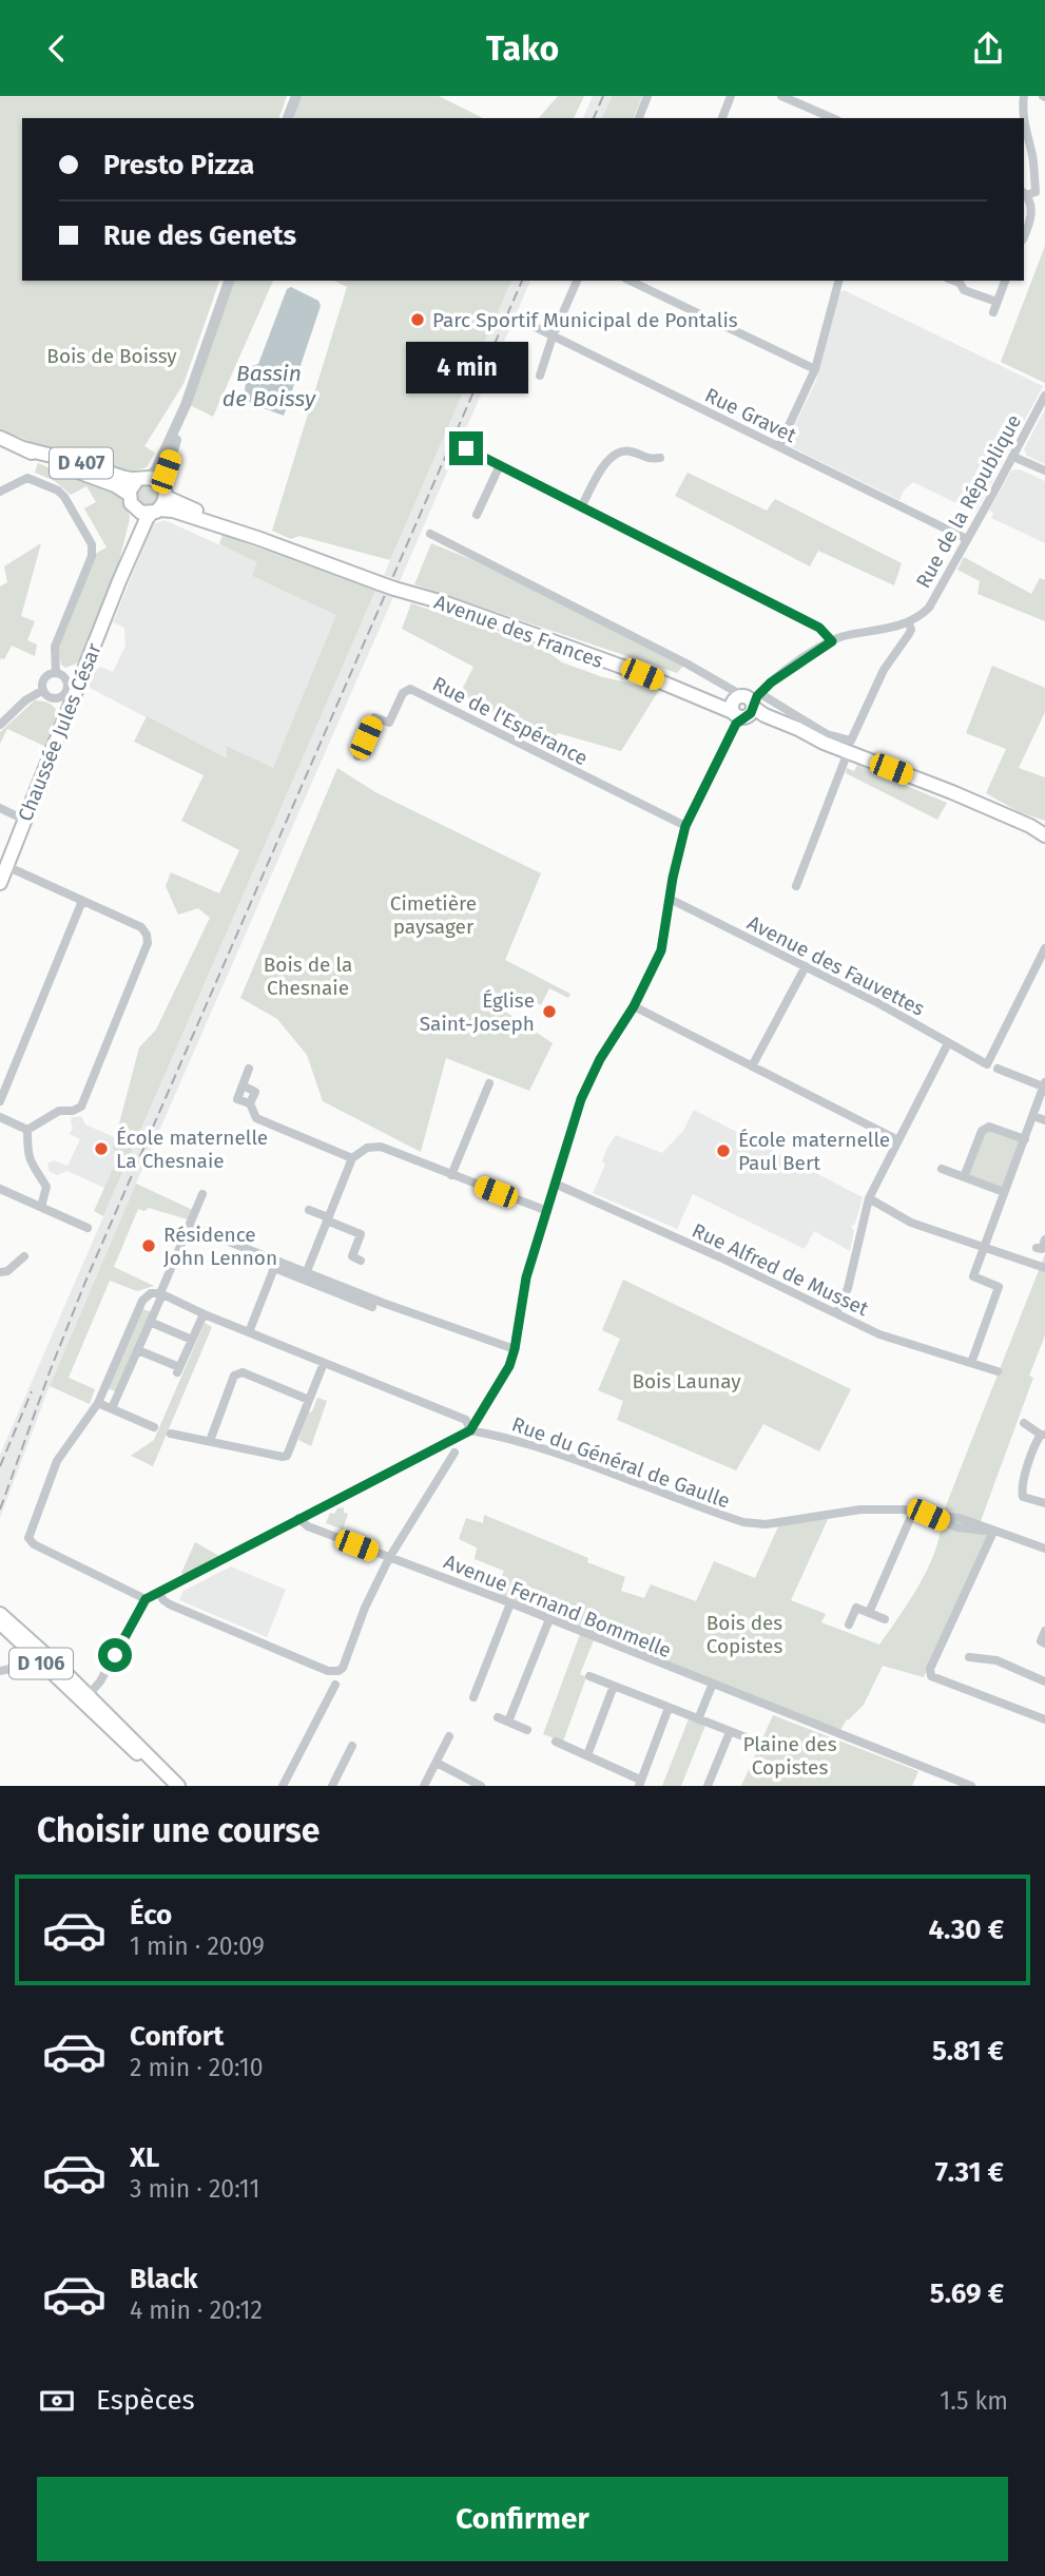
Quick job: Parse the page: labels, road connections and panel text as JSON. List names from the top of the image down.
{
  "streets": {
    "main road": [
      "D 407",
      "Avenue des Frances",
      "Chaussée Jules César",
      "D 106"
    ],
    "street": [
      "Rue Gravet",
      "Rue de la République",
      "Rue de l'Espérance",
      "Avenue des Fauvettes",
      "Rue Alfred de Musset",
      "Rue du Général de Gaulle",
      "Avenue Fernand Bommelle"
    ]
  },
  "crossings": [
    ["Rue Gravet", "Rue de la République"],
    ["D 407", "Chaussée Jules César"],
    ["Rue de la République", "Avenue des Frances"],
    ["Rue de la République", "Rue de l'Espérance"],
    ["Rue de la République", "Avenue des Fauvettes"],
    ["Rue de la République", "Rue Alfred de Musset"],
    ["Rue de la République", "Rue du Général de Gaulle"],
    ["Avenue des Frances", "Chaussée Jules César"]
  ],
  "water": ["Bassin de Boissy"],
  "parks": [
    "Bois de Boissy",
    "Cimetière paysager",
    "Bois de la Chesnaie",
    "Bois Launay",
    "Bois des Copistes",
    "Plaine des Copistes"
  ],
  "places": [
    "Parc Sportif Municipal de Pontalis",
    "Église Saint-Joseph",
    "École maternelle La Chesnaie",
    "École maternelle Paul Bert",
    "Résidence John Lennon"
  ],
  "page": {
    "header": "Tako",
    "banner": ["Presto Pizza", "Rue des Genets"],
    "bubble": "4 min",
    "heading": "Choisir une course",
    "list": [
      {
        "name": "Éco",
        "note": "1 min · 20:09",
        "value": "4.30 €"
      },
      {
        "name": "Confort",
        "note": "2 min · 20:10",
        "value": "5.81 €"
      },
      {
        "name": "XL",
        "note": "3 min · 20:11",
        "value": "7.31 €"
      },
      {
        "name": "Black",
        "note": "4 min · 20:12",
        "value": "5.69 €"
      }
    ],
    "pay": ["Espèces", "1.5 km"],
    "buttons": "Confirmer"
  }
}
